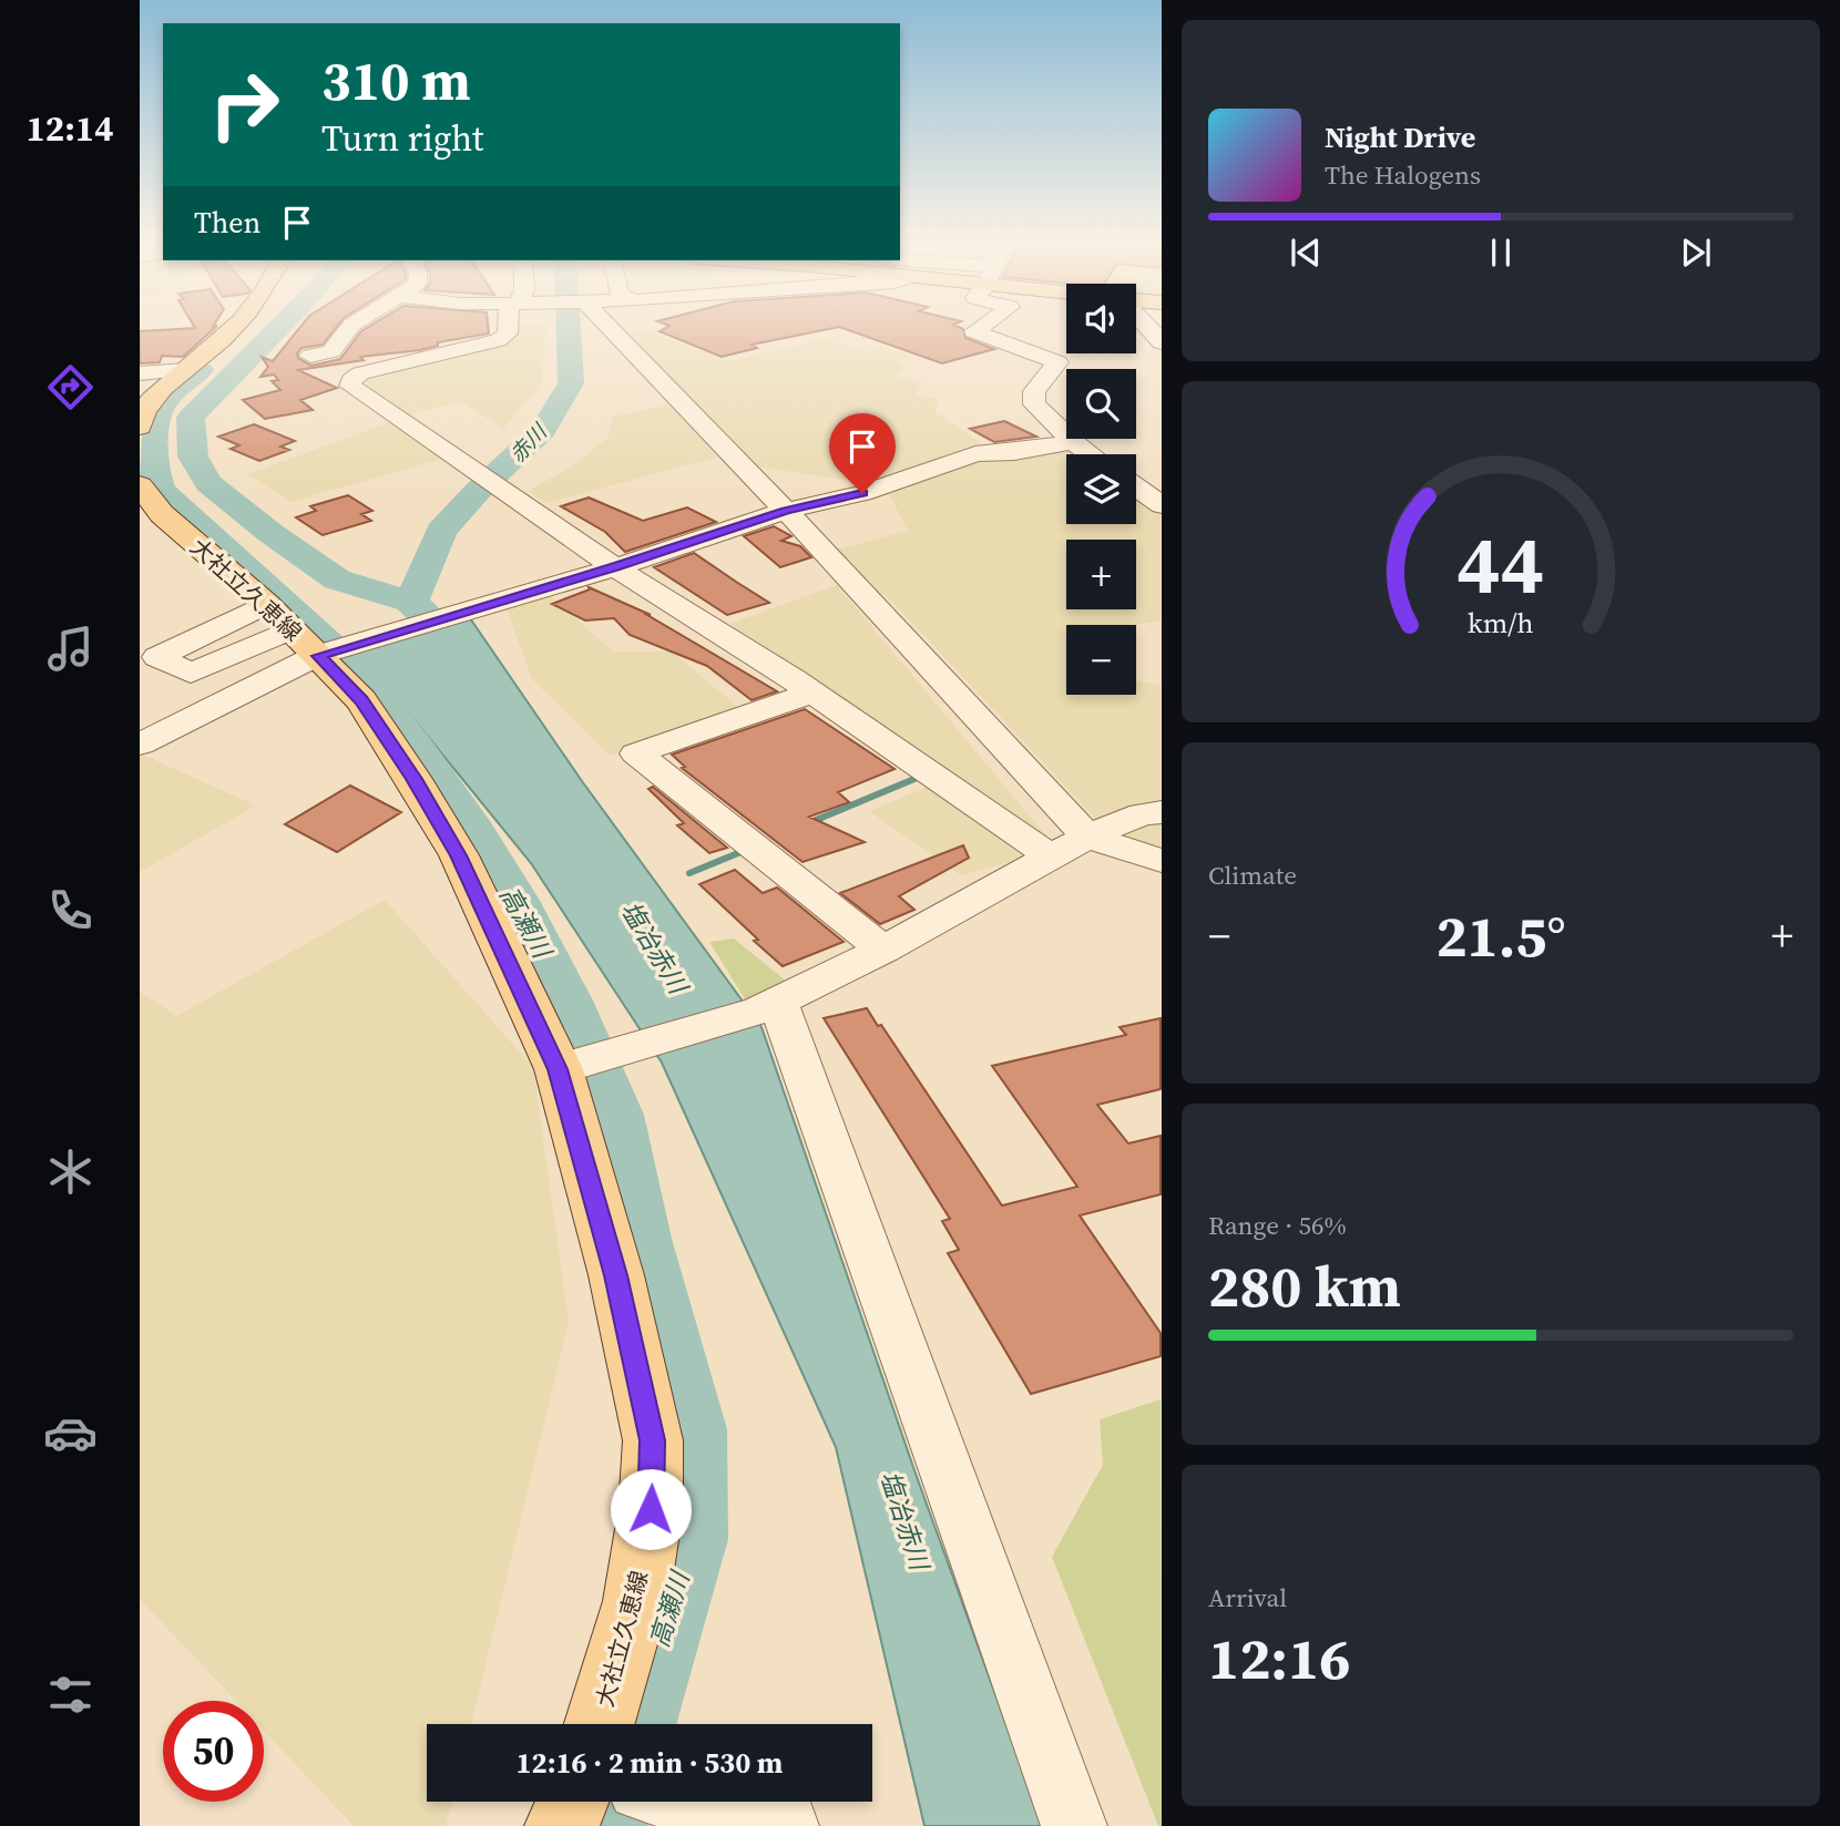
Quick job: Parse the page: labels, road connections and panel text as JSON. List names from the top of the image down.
{
  "streets": {
    "main road": ["大社立久恵線"]
  },
  "water": ["赤川", "高瀬川", "塩冶赤川"],
  "page": {
    "tabs": "12:14",
    "turn": ["310 m", "Turn right"],
    "song": ["Night Drive", "The Halogens"],
    "then": "Then",
    "map_buttons": ["+", "−"],
    "tile": [
      "Climate",
      ["Range · 56%", "280 km"],
      ["Arrival", "12:16"]
    ],
    "heat": ["−", "21.5°", "+"],
    "limit": "50",
    "trip": "12:16 · 2 min · 530 m",
    "gauge": ["44", "km/h"]
  }
}
